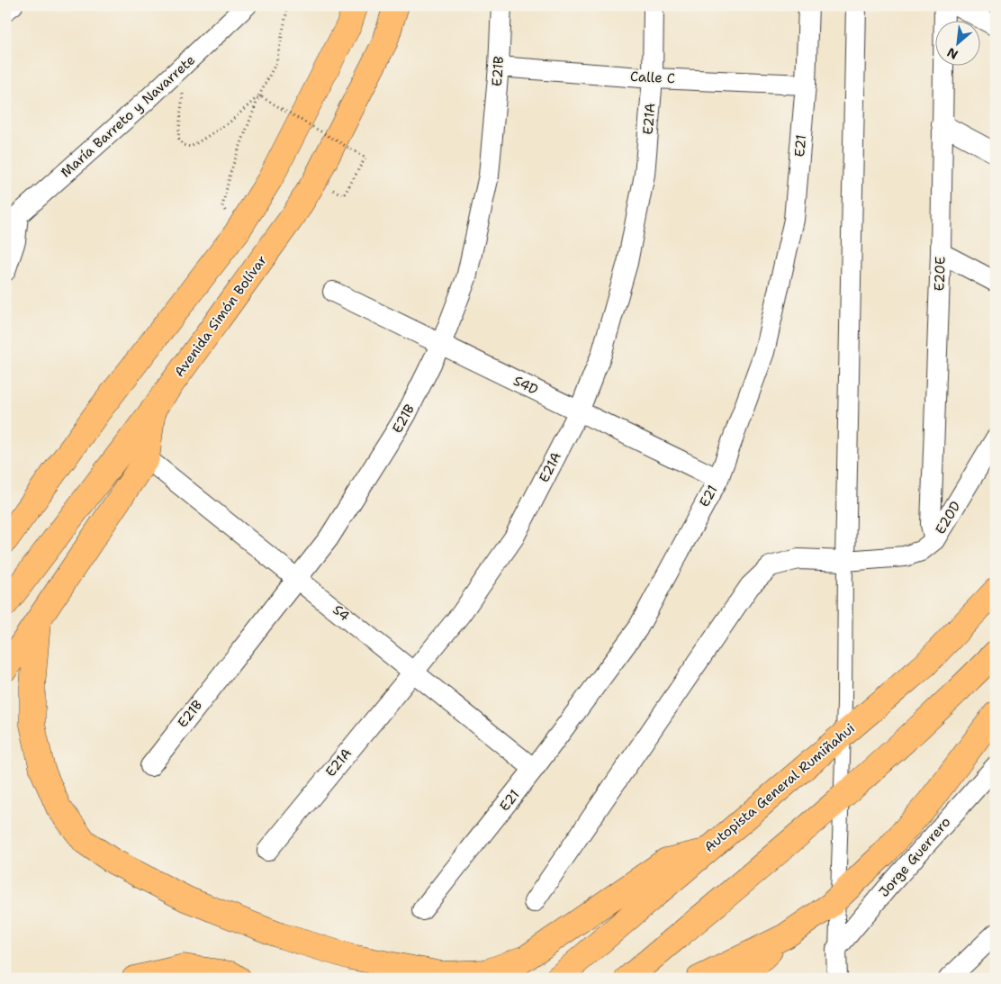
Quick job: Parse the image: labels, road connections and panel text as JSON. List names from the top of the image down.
{
  "streets": {
    "highway": ["Avenida Simón Bolívar", "Autopista General Rumiñahui"],
    "street": [
      "E21B",
      "Calle C",
      "María Barreto y Navarrete",
      "E21A",
      "E21",
      "E20E",
      "S4D",
      "E20D",
      "S4",
      "Jorge Guerrero"
    ]
  },
  "crossings": [
    ["E21B", "Calle C"],
    ["E21B", "S4D"],
    ["E21B", "S4"],
    ["Calle C", "E21A"],
    ["Calle C", "E21"],
    ["E21A", "S4D"],
    ["E21A", "S4"],
    ["E21", "S4D"],
    ["E21", "S4"],
    ["E20E", "E20D"]
  ],
  "north": "bottom left"
}
